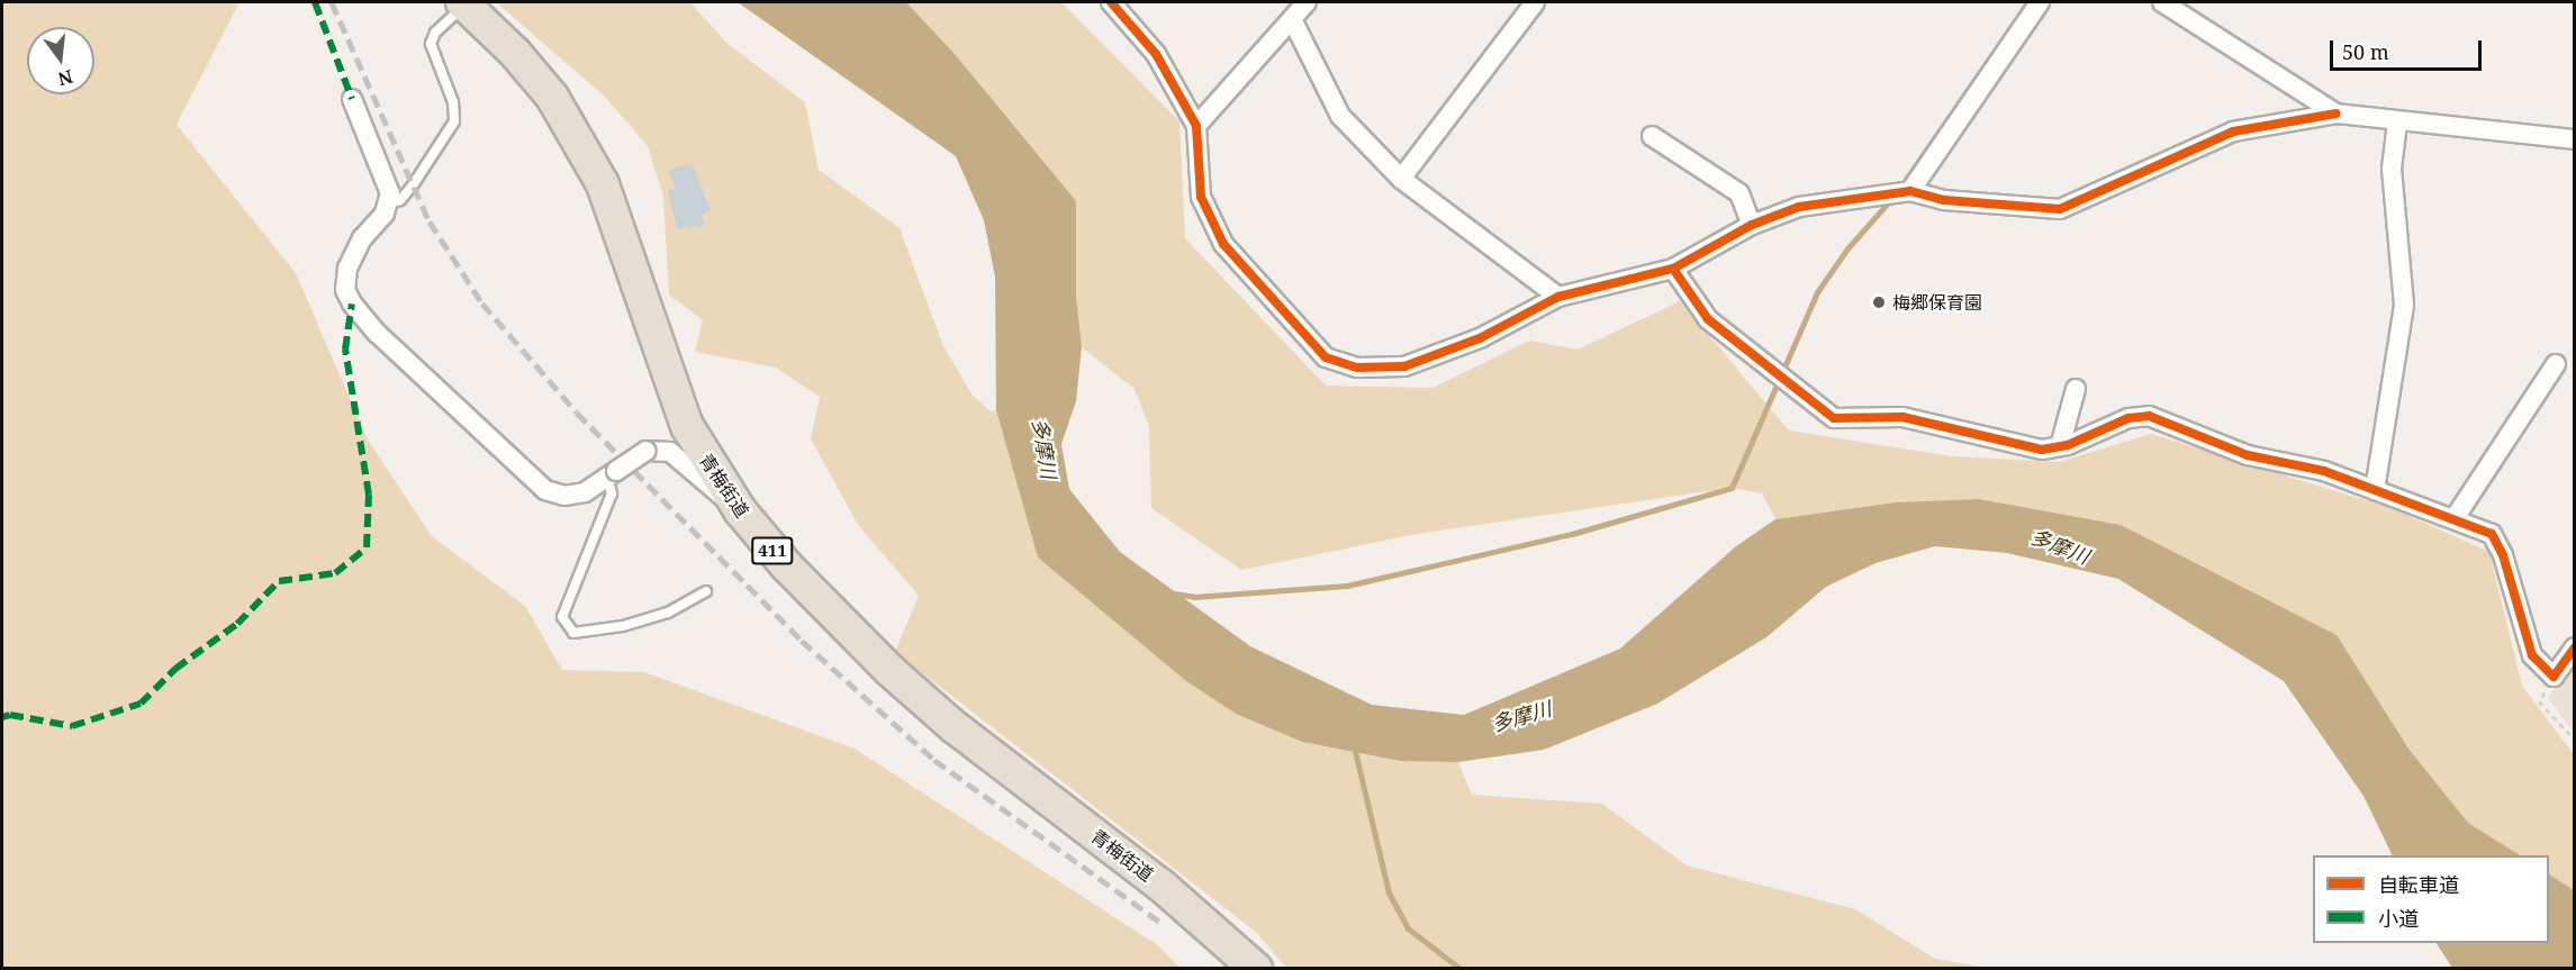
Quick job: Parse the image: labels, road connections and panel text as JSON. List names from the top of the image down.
{
  "streets": {
    "highway": ["青梅街道", "411"]
  },
  "water": ["多摩川"],
  "places": ["梅郷保育園"],
  "legend": ["自転車道", "小道"],
  "scale_bar": "50 m",
  "north": "bottom"
}
